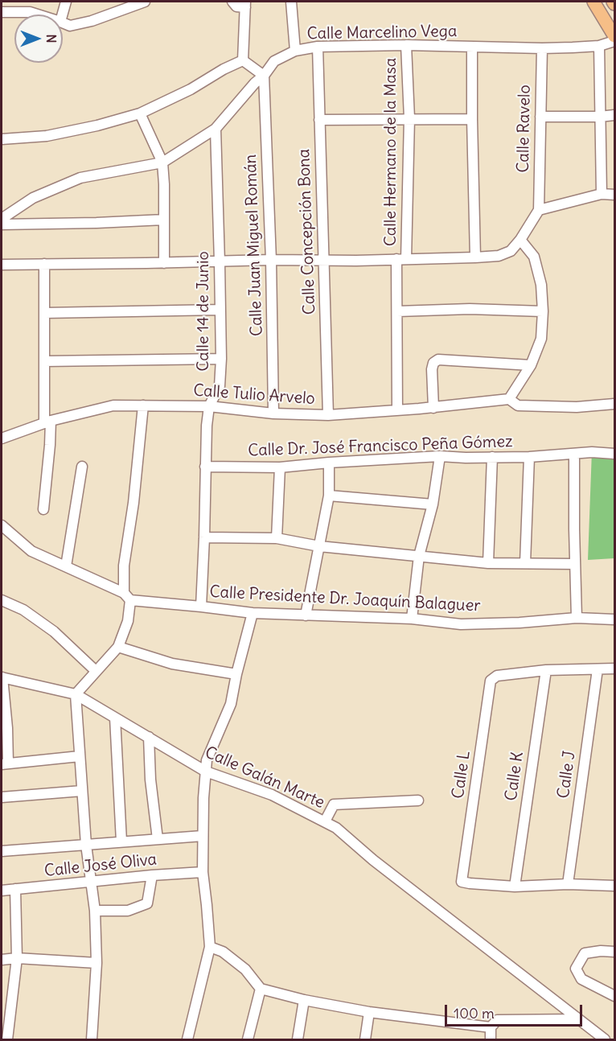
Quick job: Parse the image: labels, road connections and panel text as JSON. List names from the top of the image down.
{
  "streets": {
    "street": [
      "Calle Marcelino Vega",
      "Calle Ravelo",
      "Calle Hermano de la Masa",
      "Calle Concepción Bona",
      "Calle Juan Miguel Román",
      "Calle 14 de Junio",
      "Calle Tulio Arvelo",
      "Calle Dr. José Francisco Peña Gómez",
      "Calle Presidente Dr. Joaquín Balaguer",
      "Calle L",
      "Calle J",
      "Calle K",
      "Calle Galán Marte",
      "Calle José Oliva"
    ]
  },
  "crossings": [
    ["Calle Marcelino Vega", "Calle Ravelo"],
    ["Calle Marcelino Vega", "Calle Hermano de la Masa"],
    ["Calle Marcelino Vega", "Calle Concepción Bona"],
    ["Calle Marcelino Vega", "Calle Juan Miguel Román"],
    ["Calle Marcelino Vega", "Calle 14 de Junio"],
    ["Calle Hermano de la Masa", "Calle Tulio Arvelo"],
    ["Calle Concepción Bona", "Calle Tulio Arvelo"],
    ["Calle Juan Miguel Román", "Calle Tulio Arvelo"],
    ["Calle 14 de Junio", "Calle Tulio Arvelo"],
    ["Calle 14 de Junio", "Calle Dr. José Francisco Peña Gómez"],
    ["Calle 14 de Junio", "Calle Presidente Dr. Joaquín Balaguer"],
    ["Calle L", "Calle K"]
  ],
  "scale_bar": "100 m",
  "north": "right"
}
